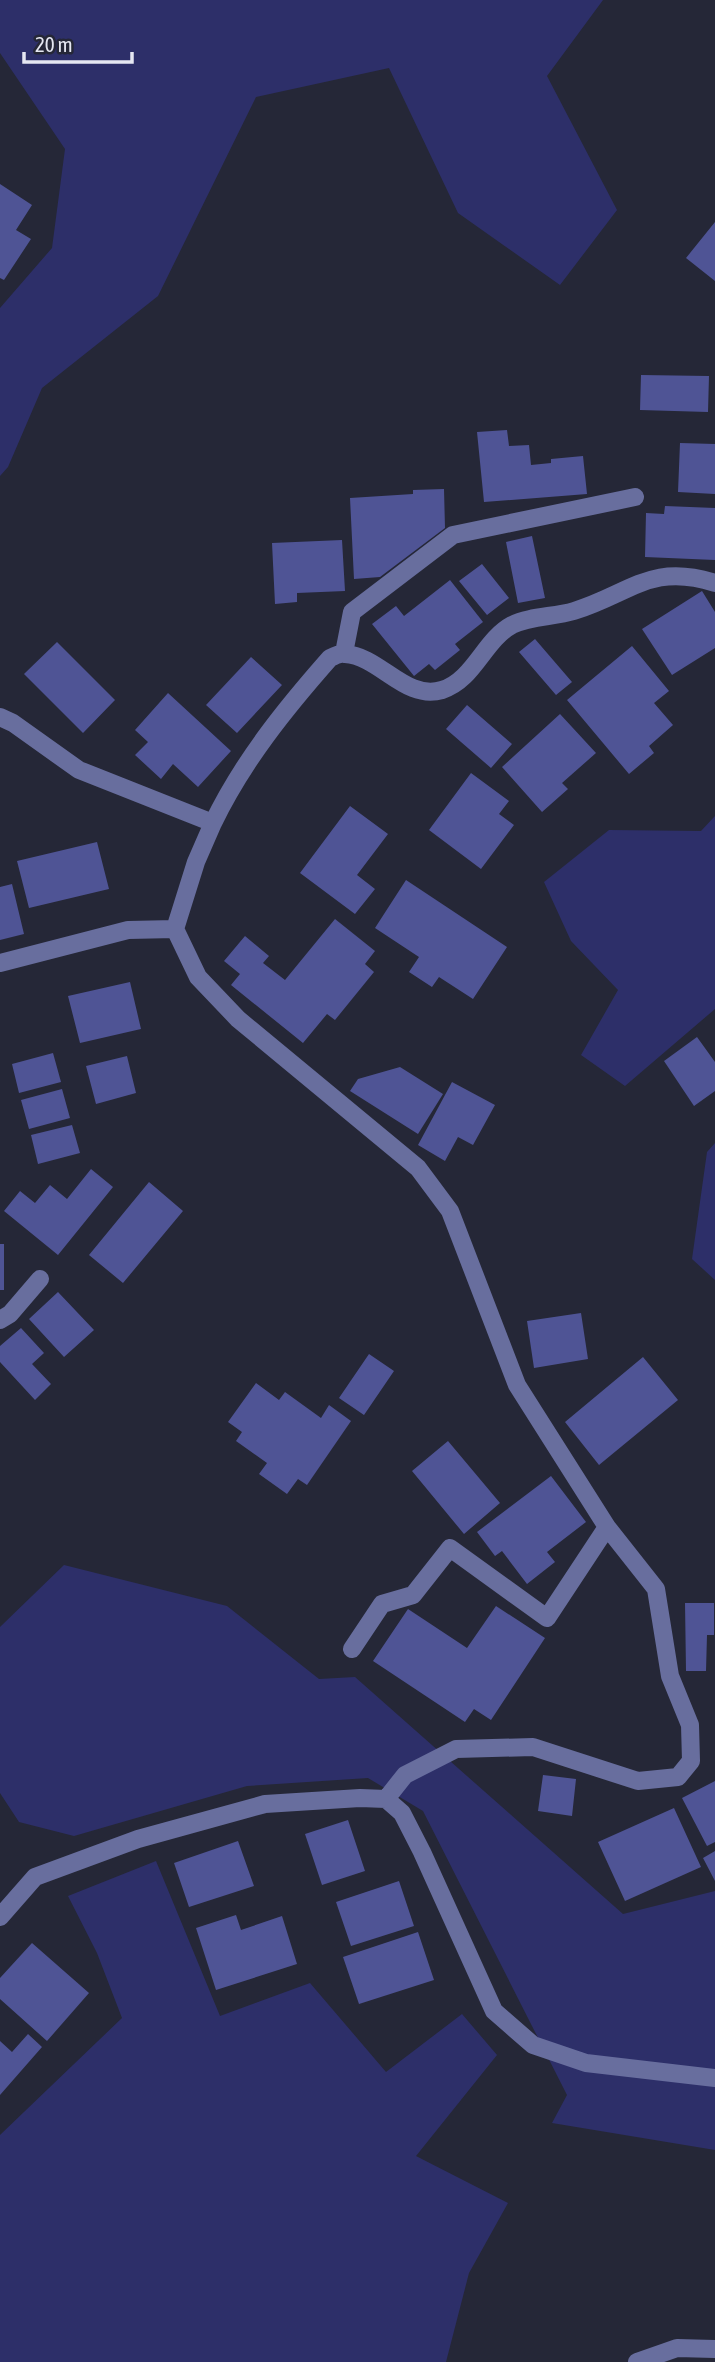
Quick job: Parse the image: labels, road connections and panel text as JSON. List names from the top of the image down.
{
  "scale_bar": "20 m"
}
